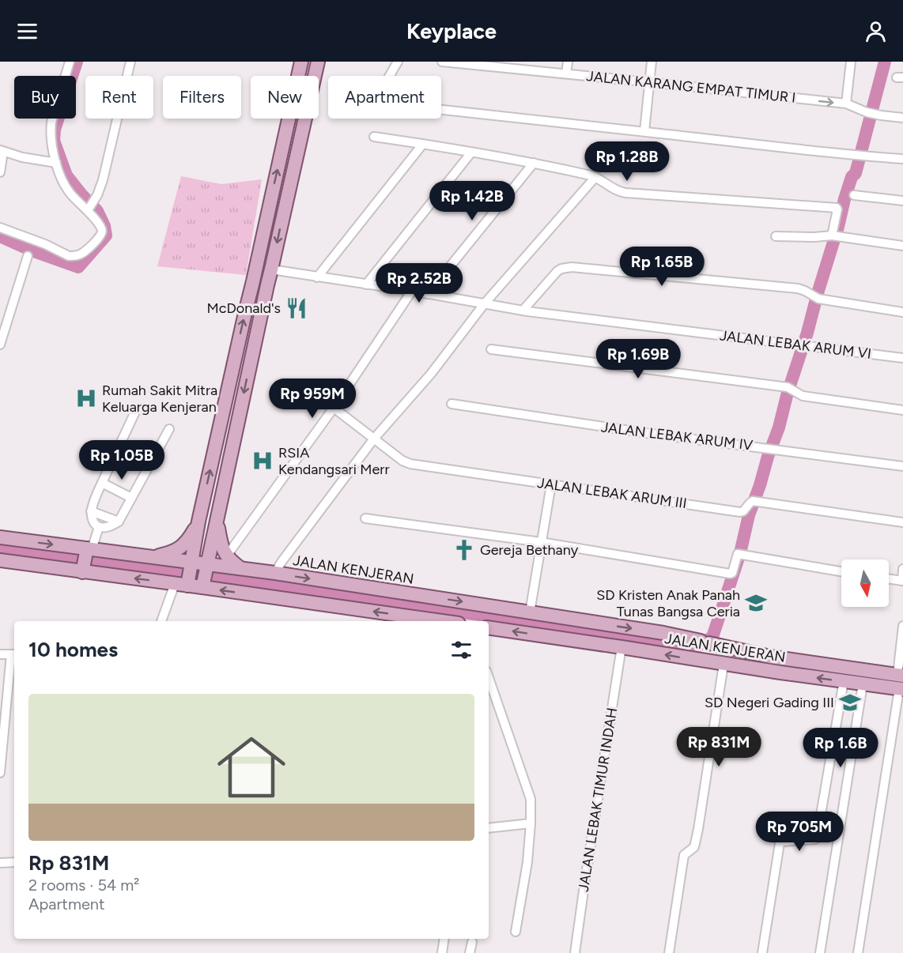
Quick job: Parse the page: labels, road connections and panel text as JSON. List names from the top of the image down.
{
  "streets": {
    "main road": ["JALAN KENJERAN"],
    "street": [
      "JALAN KARANG EMPAT TIMUR I",
      "JALAN LEBAK ARUM VI",
      "JALAN LEBAK ARUM IV",
      "JALAN LEBAK ARUM III",
      "JALAN LEBAK TIMUR INDAH"
    ]
  },
  "crossings": [
    ["JALAN KENJERAN", "JALAN LEBAK TIMUR INDAH"]
  ],
  "places": {
    "restaurant": ["McDonald's"],
    "hospital": ["Rumah Sakit Mitra Keluarga Kenjeran", "RSIA Kendangsari Merr"],
    "church": ["Gereja Bethany"],
    "school or university": ["SD Kristen Anak Panah Tunas Bangsa Ceria", "SD Negeri Gading III"]
  },
  "north": "bottom",
  "page": {
    "header": "Keyplace",
    "chip": [
      "Buy",
      "Rent",
      "Filters",
      "New",
      "Apartment"
    ],
    "price": [
      "Rp 1.28B",
      "Rp 1.42B",
      "Rp 1.65B",
      "Rp 2.52B",
      "Rp 1.69B",
      "Rp 959M",
      "Rp 1.05B",
      "Rp 831M",
      "Rp 1.6B",
      "Rp 705M"
    ],
    "heading": "10 homes",
    "list": [
      {
        "name": "Rp 831M",
        "note": "2 rooms · 54 m² · Apartment"
      }
    ]
  }
}
